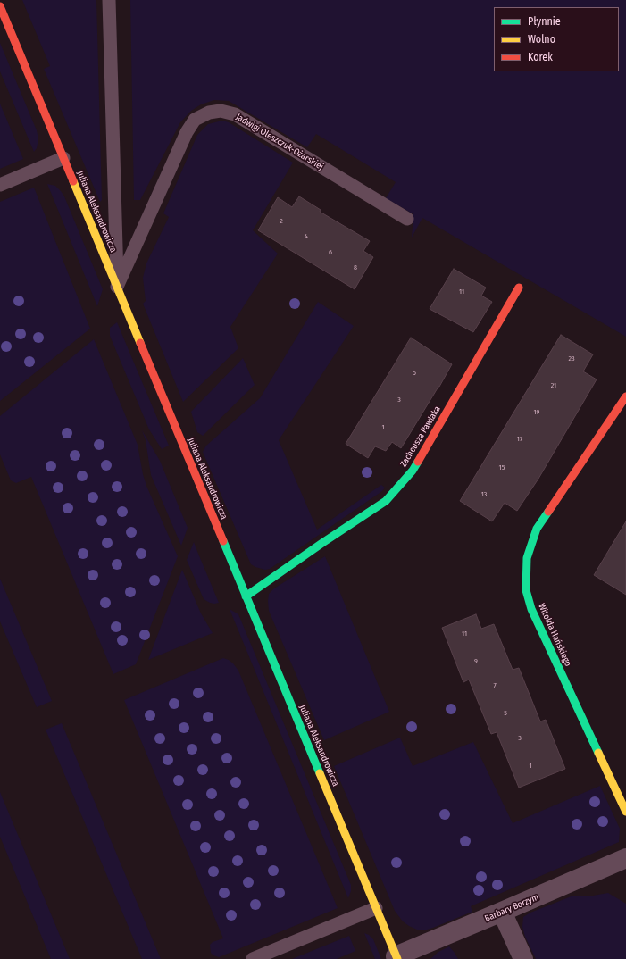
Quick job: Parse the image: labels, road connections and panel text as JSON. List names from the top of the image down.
{
  "streets": {
    "street": [
      "Juliana Aleksandrowicza",
      "Zacheusza Pawlaka",
      "Witolda Hańskiego",
      "Barbary Borzym"
    ],
    "lane": ["Jadwigi Oleszczuk-Ożarskiej"]
  },
  "crossings": [
    ["Jadwigi Oleszczuk-Ożarskiej", "Juliana Aleksandrowicza"],
    ["Juliana Aleksandrowicza", "Zacheusza Pawlaka"],
    ["Juliana Aleksandrowicza", "Barbary Borzym"]
  ],
  "house_numbers": [
    "2",
    "4",
    "6",
    "8",
    "11",
    "23",
    "5",
    "21",
    "3",
    "19",
    "1",
    "17",
    "15",
    "13",
    "11",
    "9",
    "7",
    "5",
    "3",
    "1"
  ],
  "legend": ["Płynnie", "Wolno", "Korek"]
}
